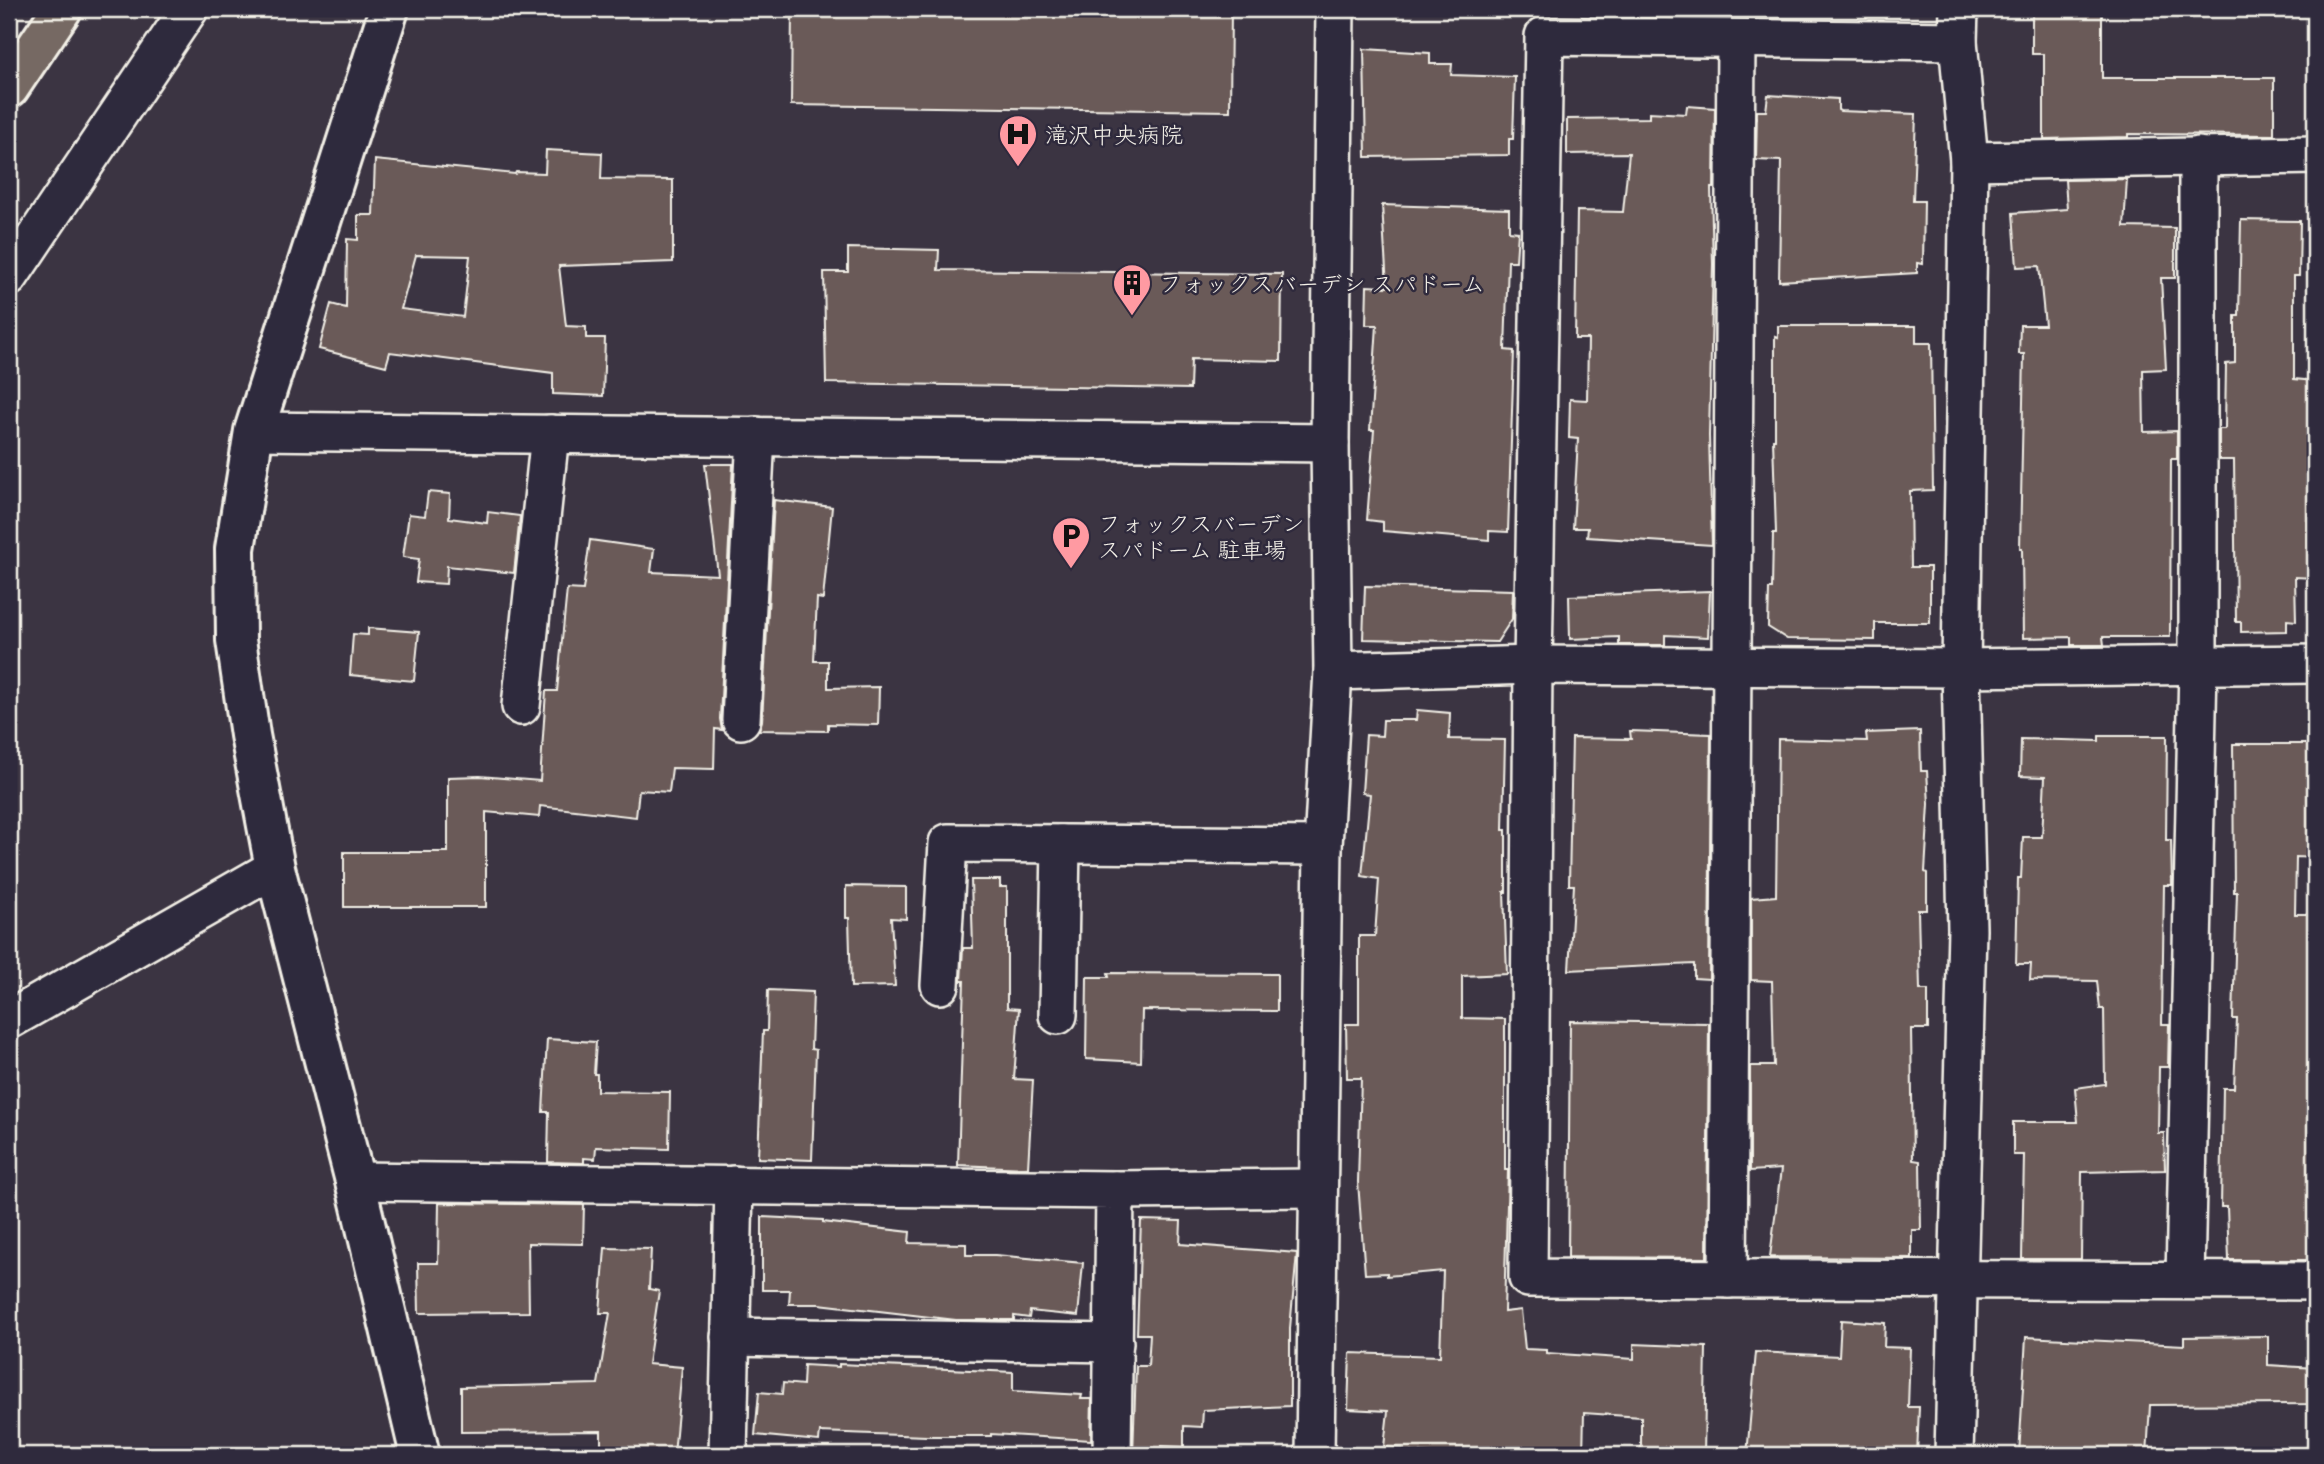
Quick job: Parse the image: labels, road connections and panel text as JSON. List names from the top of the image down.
{
  "places": {
    "hospital": ["滝沢中央病院"],
    "building": ["フォックスバーデン スパドーム"],
    "parking": ["フォックスバーデン スパドーム 駐車場"]
  }
}
